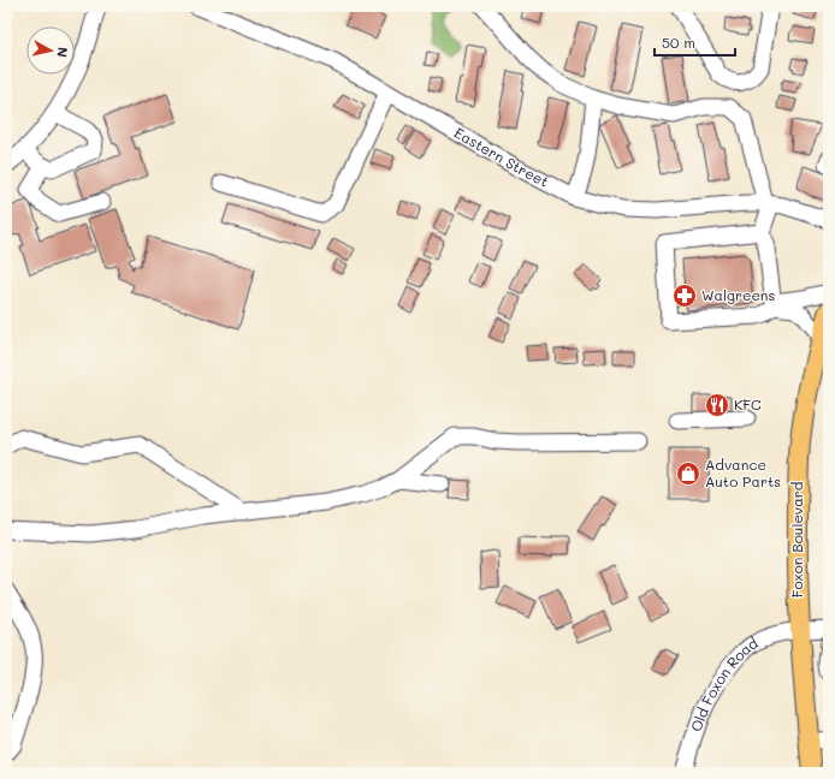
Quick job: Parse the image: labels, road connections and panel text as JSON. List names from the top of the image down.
{
  "streets": {
    "main road": ["Foxon Boulevard"],
    "street": ["Eastern Street", "Old Foxon Road"]
  },
  "crossings": [
    ["Foxon Boulevard", "Old Foxon Road"]
  ],
  "places": {
    "pharmacy": ["Walgreens"],
    "restaurant": ["KFC"],
    "shop": ["Advance Auto Parts"]
  },
  "scale_bar": "50 m",
  "north": "right"
}
